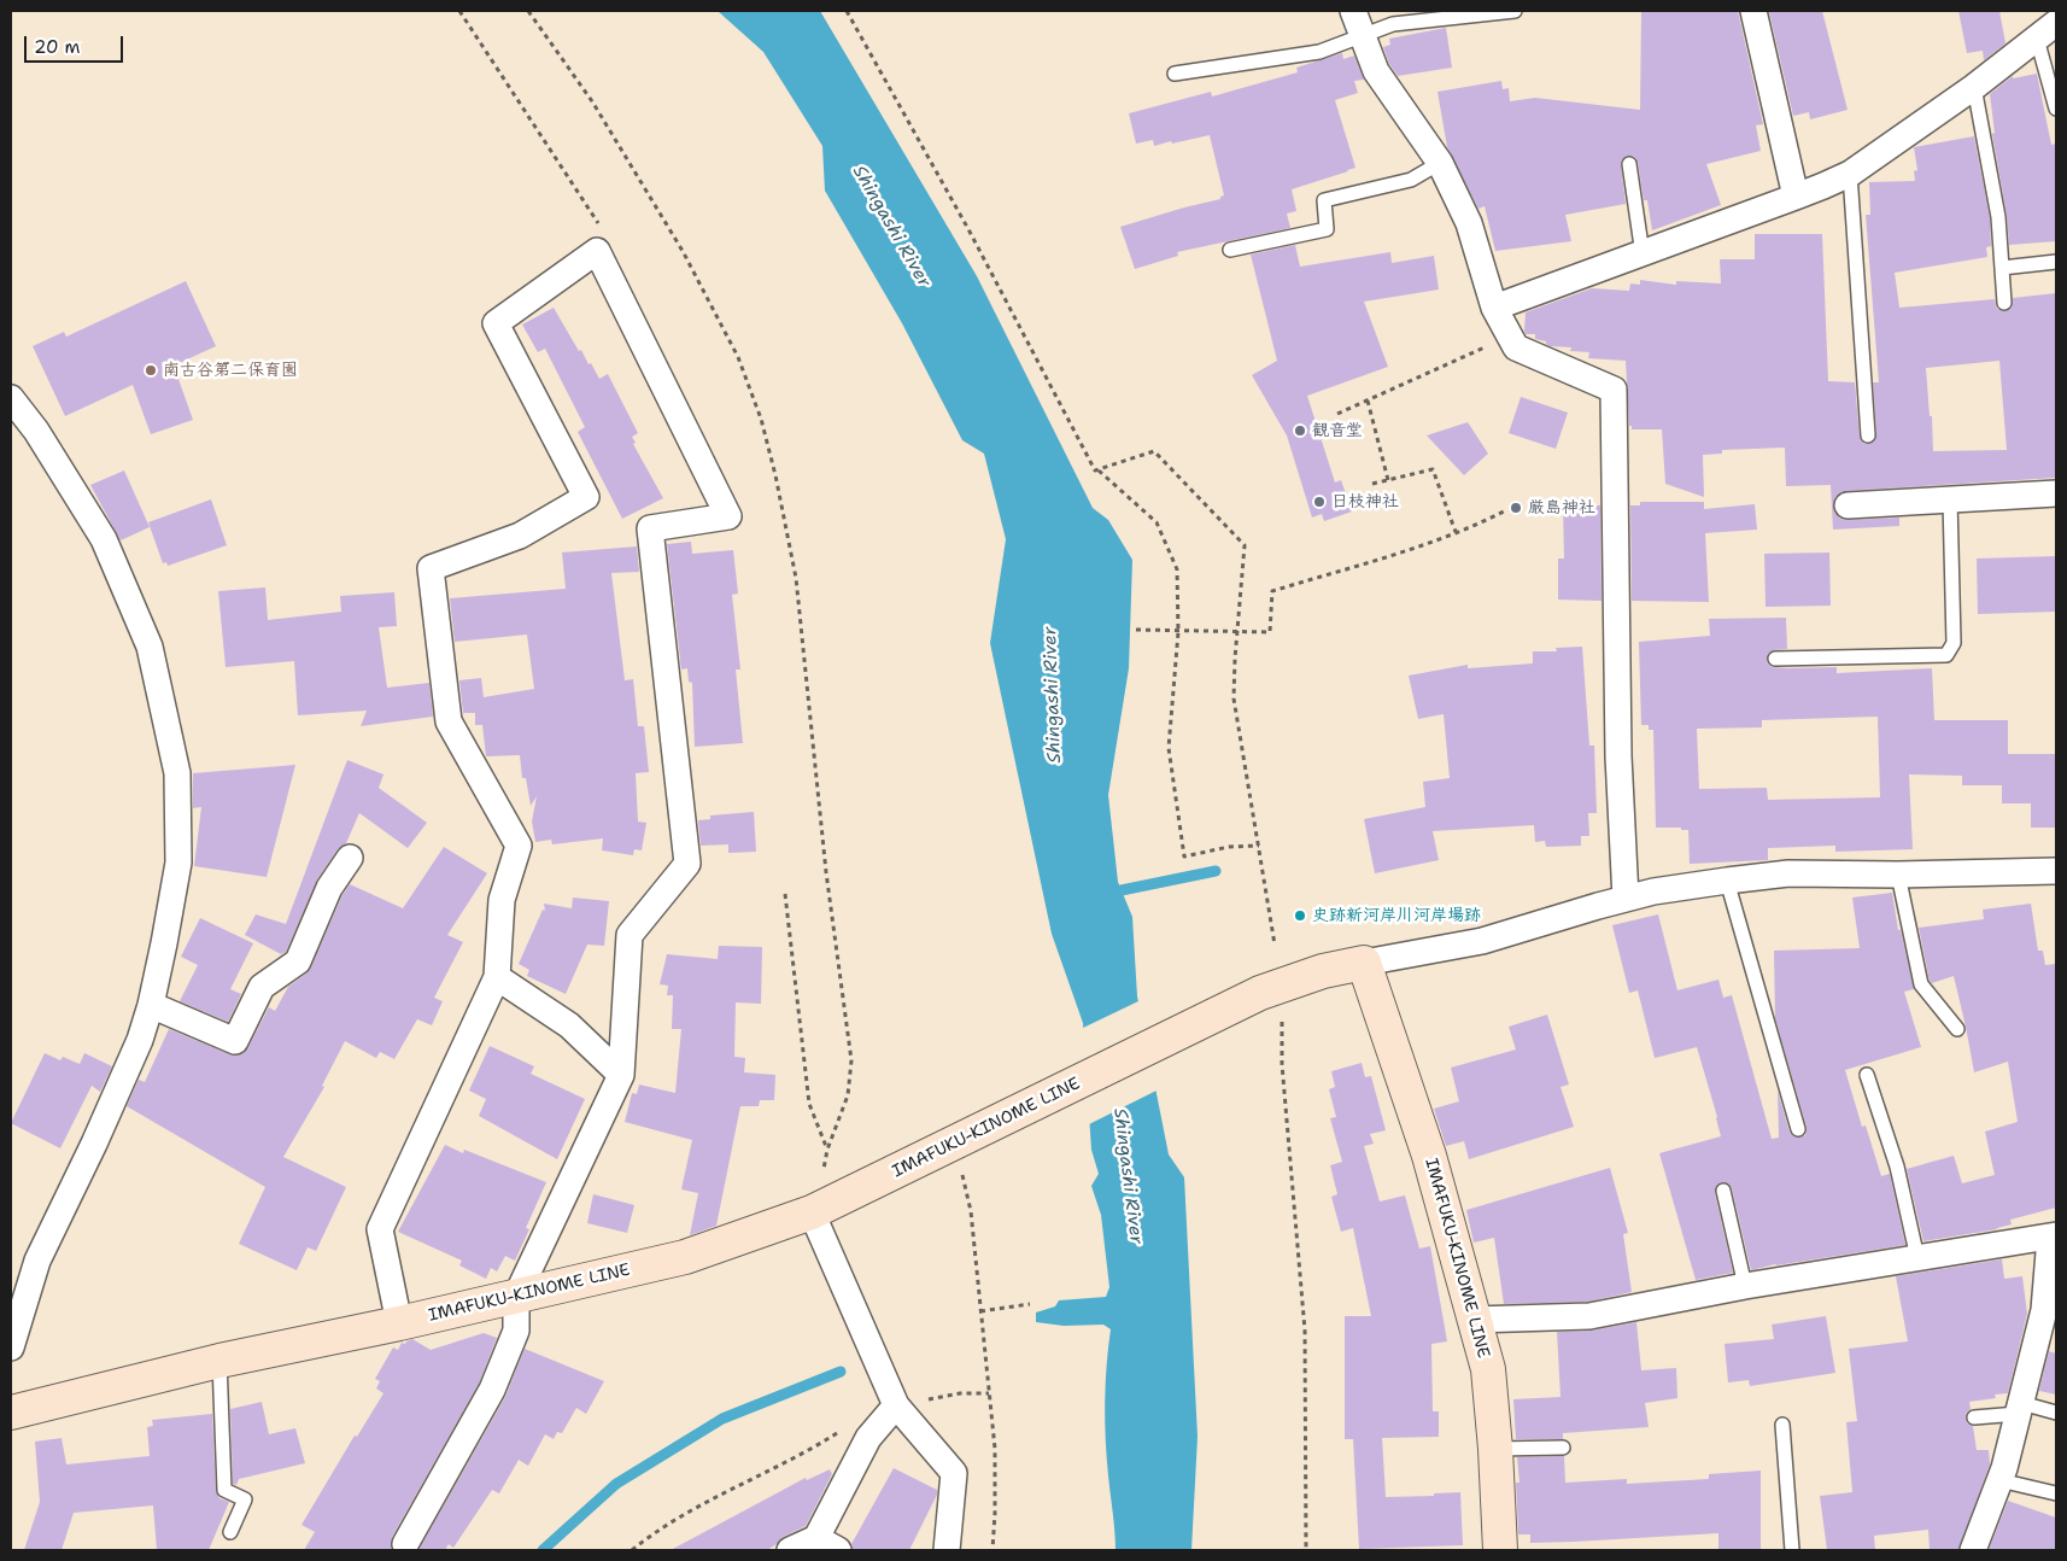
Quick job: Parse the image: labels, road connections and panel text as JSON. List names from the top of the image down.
{
  "streets": {
    "main road": ["IMAFUKU-KINOME LINE"]
  },
  "water": ["Shingashi River"],
  "places": [
    "南古谷第二保育園",
    "観音堂",
    "日枝神社",
    "厳島神社",
    "史跡新河岸川河岸場跡"
  ],
  "scale_bar": "20 m"
}
